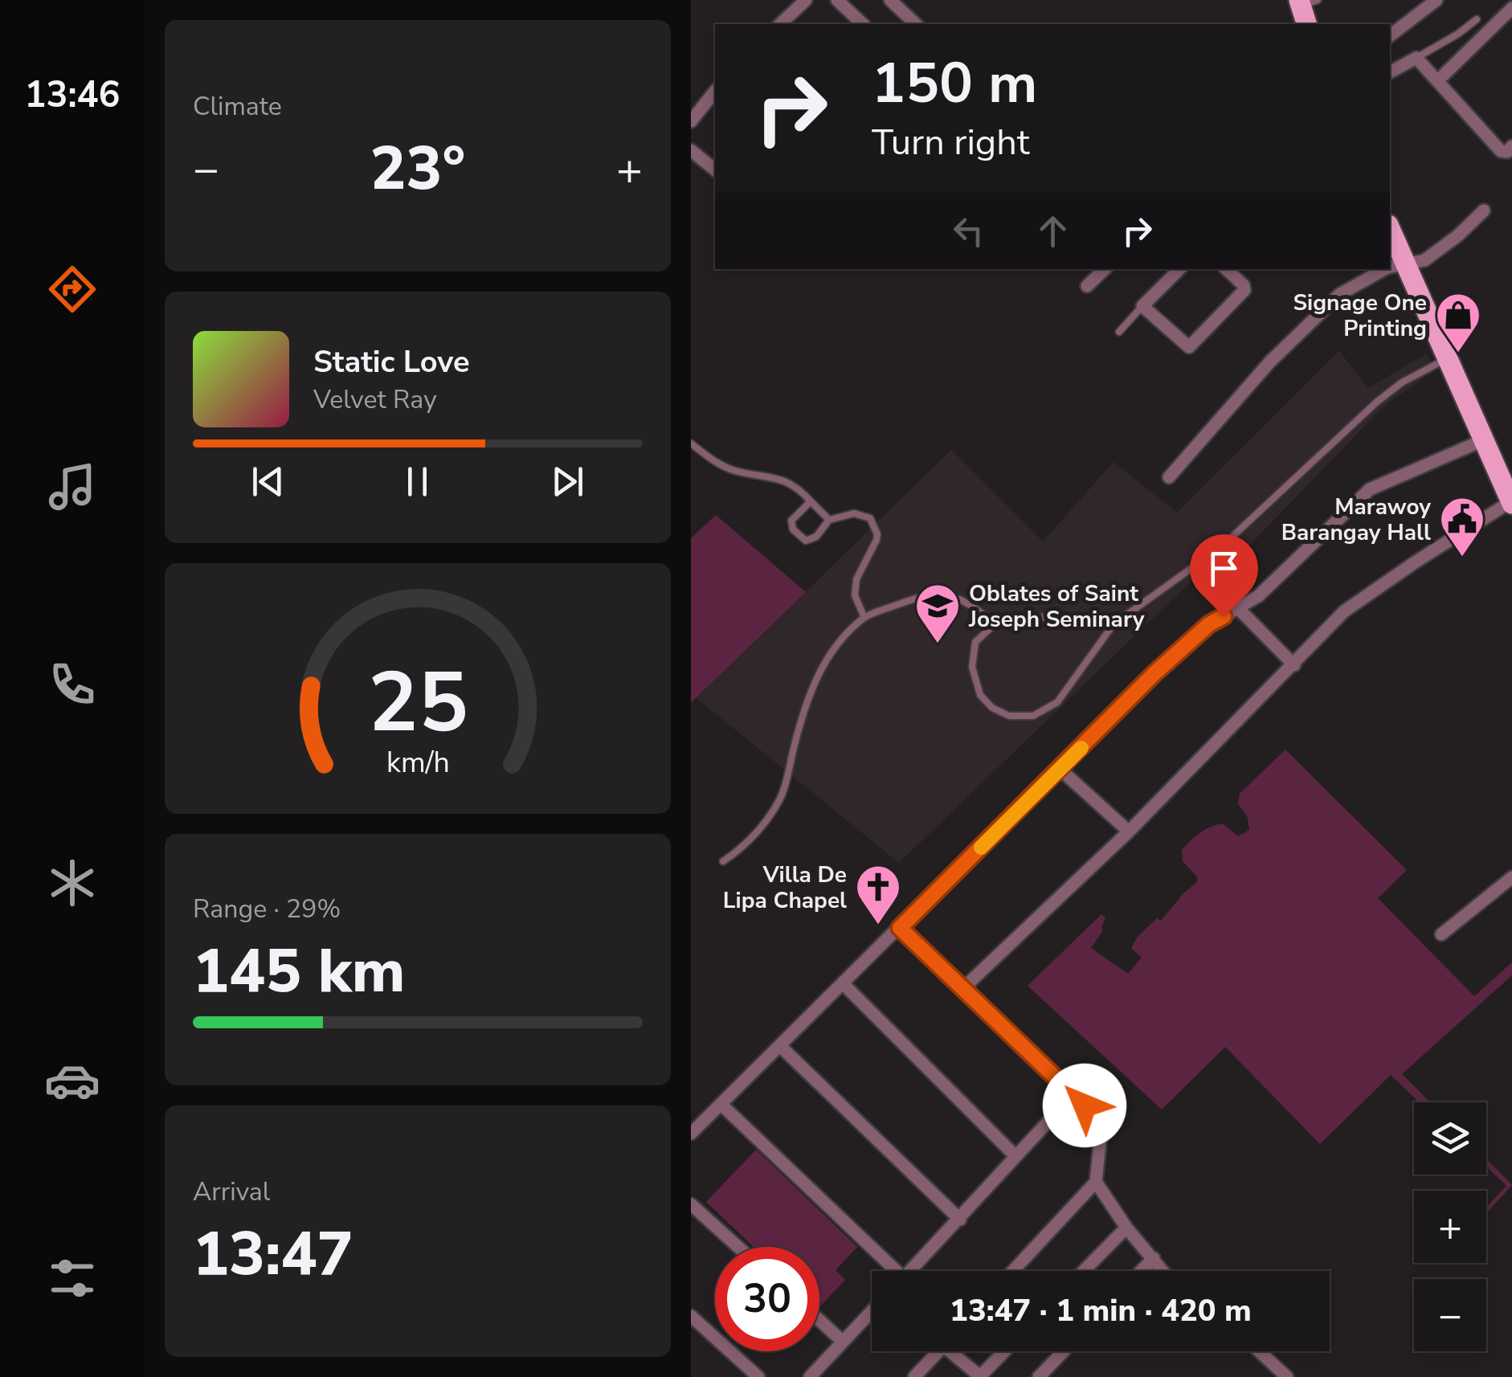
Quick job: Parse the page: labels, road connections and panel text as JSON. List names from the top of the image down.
{
  "places": {
    "shop": ["Signage One Printing"],
    "public building": ["Marawoy Barangay Hall"],
    "school or university": ["Oblates of Saint Joseph Seminary"],
    "church": ["Villa De Lipa Chapel"]
  },
  "page": {
    "tabs": "13:46",
    "tile": [
      "Climate",
      ["Range · 29%", "145 km"],
      ["Arrival", "13:47"]
    ],
    "turn": ["150 m", "Turn right"],
    "heat": ["−", "23°", "+"],
    "song": ["Static Love", "Velvet Ray"],
    "map_buttons": ["+", "−"],
    "limit": "30",
    "trip": "13:47 · 1 min · 420 m",
    "gauge": ["25", "km/h"]
  }
}
